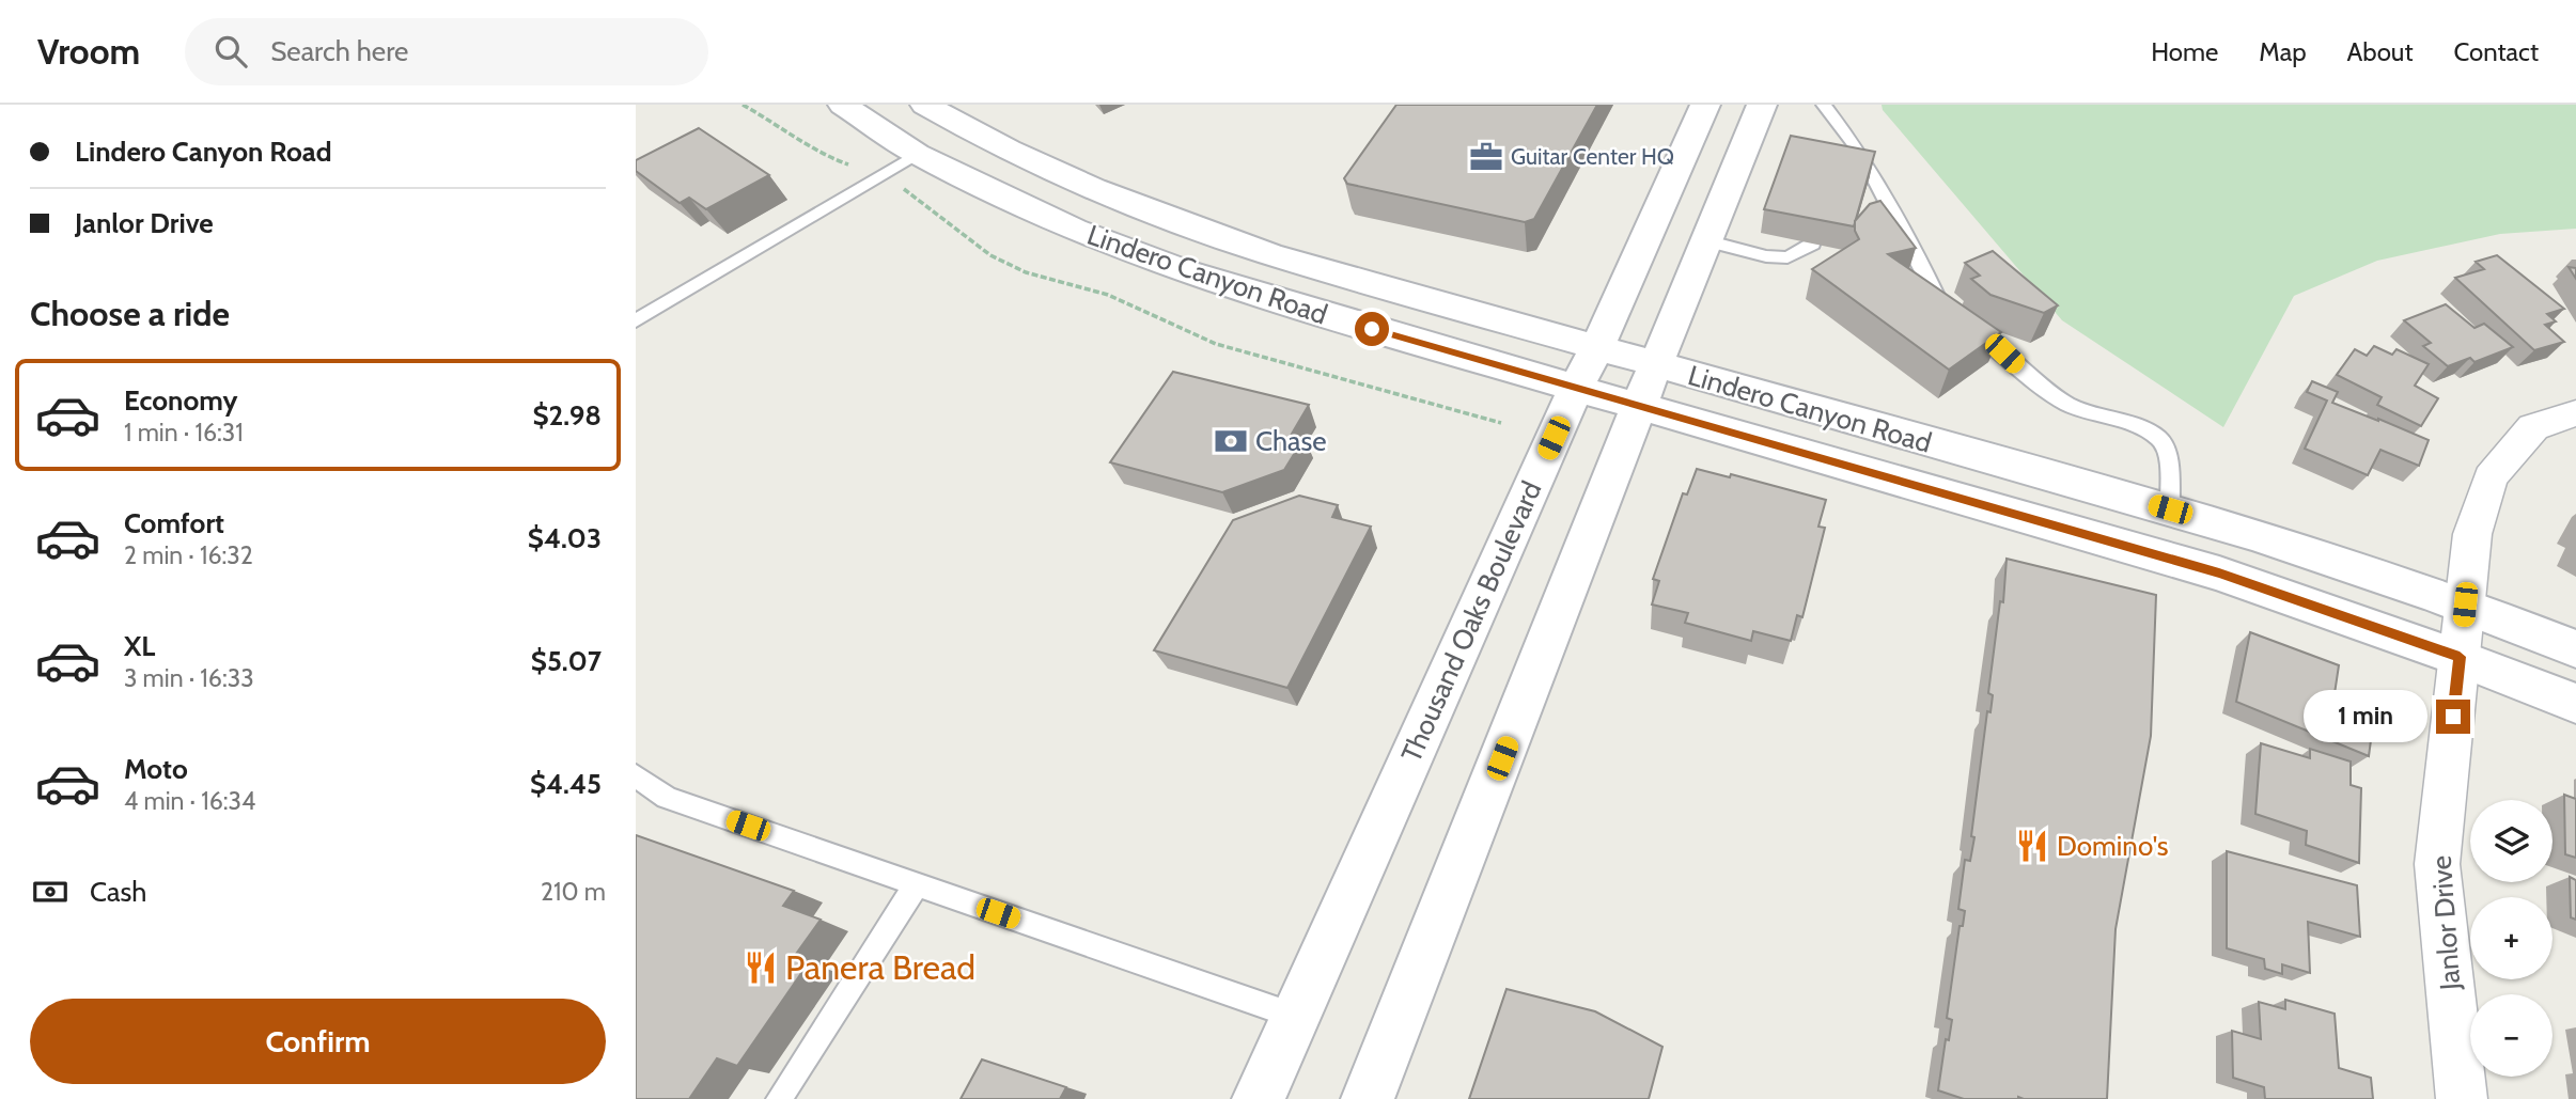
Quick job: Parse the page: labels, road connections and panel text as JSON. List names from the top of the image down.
{
  "streets": {
    "main road": ["Lindero Canyon Road", "Thousand Oaks Boulevard"],
    "street": ["Janlor Drive"]
  },
  "crossings": [
    ["Lindero Canyon Road", "Thousand Oaks Boulevard"],
    ["Lindero Canyon Road", "Janlor Drive"]
  ],
  "places": {
    "office": ["Guitar Center HQ"],
    "bank": ["Chase"],
    "restaurant": ["Domino's", "Panera Bread"]
  },
  "page": {
    "header": "Vroom",
    "search": "Search here",
    "nav": [
      "Home",
      "Map",
      "About",
      "Contact"
    ],
    "banner": ["Lindero Canyon Road", "Janlor Drive"],
    "heading": "Choose a ride",
    "list": [
      {
        "name": "Economy",
        "note": "1 min · 16:31",
        "value": "$2.98"
      },
      {
        "name": "Comfort",
        "note": "2 min · 16:32",
        "value": "$4.03"
      },
      {
        "name": "XL",
        "note": "3 min · 16:33",
        "value": "$5.07"
      },
      {
        "name": "Moto",
        "note": "4 min · 16:34",
        "value": "$4.45"
      }
    ],
    "bubble": "1 min",
    "map_buttons": ["+", "−"],
    "pay": ["Cash", "210 m"],
    "buttons": "Confirm"
  }
}
